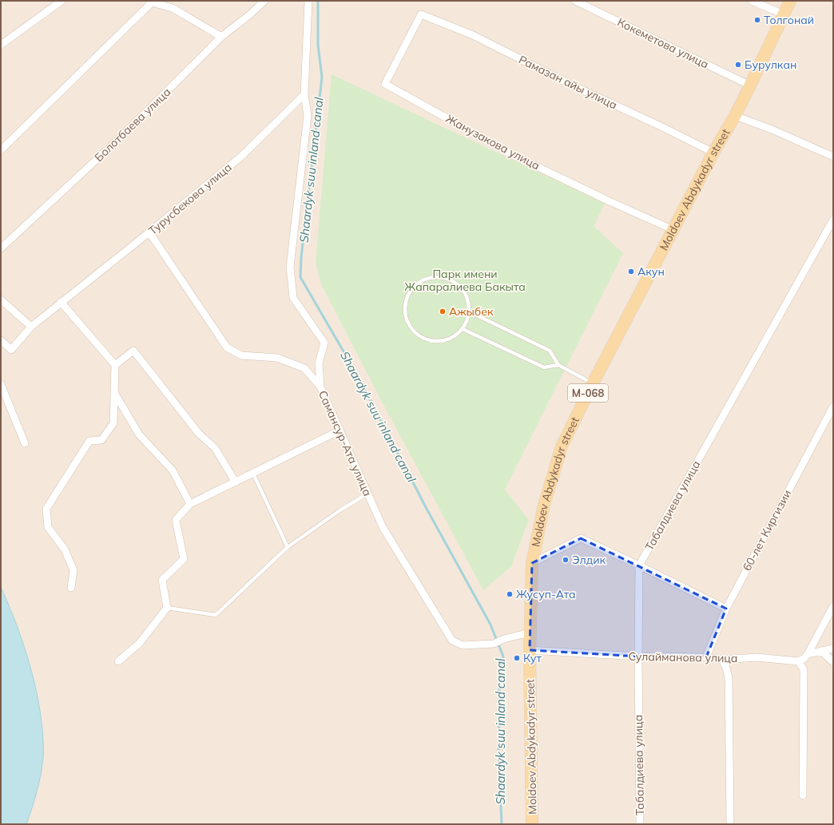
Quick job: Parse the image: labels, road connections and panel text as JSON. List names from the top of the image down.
{
  "streets": {
    "main road": ["Moldoev Abdykadyr street", "М-068"],
    "street": [
      "Кокеметова улица",
      "Рамазан айы улица",
      "Болотбаева улица",
      "Жанузакова улица",
      "Турусбекова улица",
      "Самансур-Ата улица",
      "Табалдиева улица",
      "60-лет Киргизии",
      "Сулайманова улица"
    ]
  },
  "crossings": [
    ["Кокеметова улица", "Moldoev Abdykadyr street"],
    ["Рамазан айы улица", "Жанузакова улица"],
    ["Рамазан айы улица", "Moldoev Abdykadyr street"],
    ["Жанузакова улица", "Moldoev Abdykadyr street"],
    ["Moldoev Abdykadyr street", "Самансур-Ата улица"],
    ["Moldoev Abdykadyr street", "Сулайманова улица"],
    ["Турусбекова улица", "Самансур-Ата улица"],
    ["Табалдиева улица", "Сулайманова улица"],
    ["60-лет Киргизии", "Сулайманова улица"]
  ],
  "water": ["Shaardyk suu inland canal"],
  "parks": ["Парк имени Жапаралиева Бакыта"],
  "places": [
    "Толгонай",
    "Бурулкан",
    "Акун",
    "Ажыбек",
    "Элдик",
    "Жусуп-Ата",
    "Кут"
  ]
}
